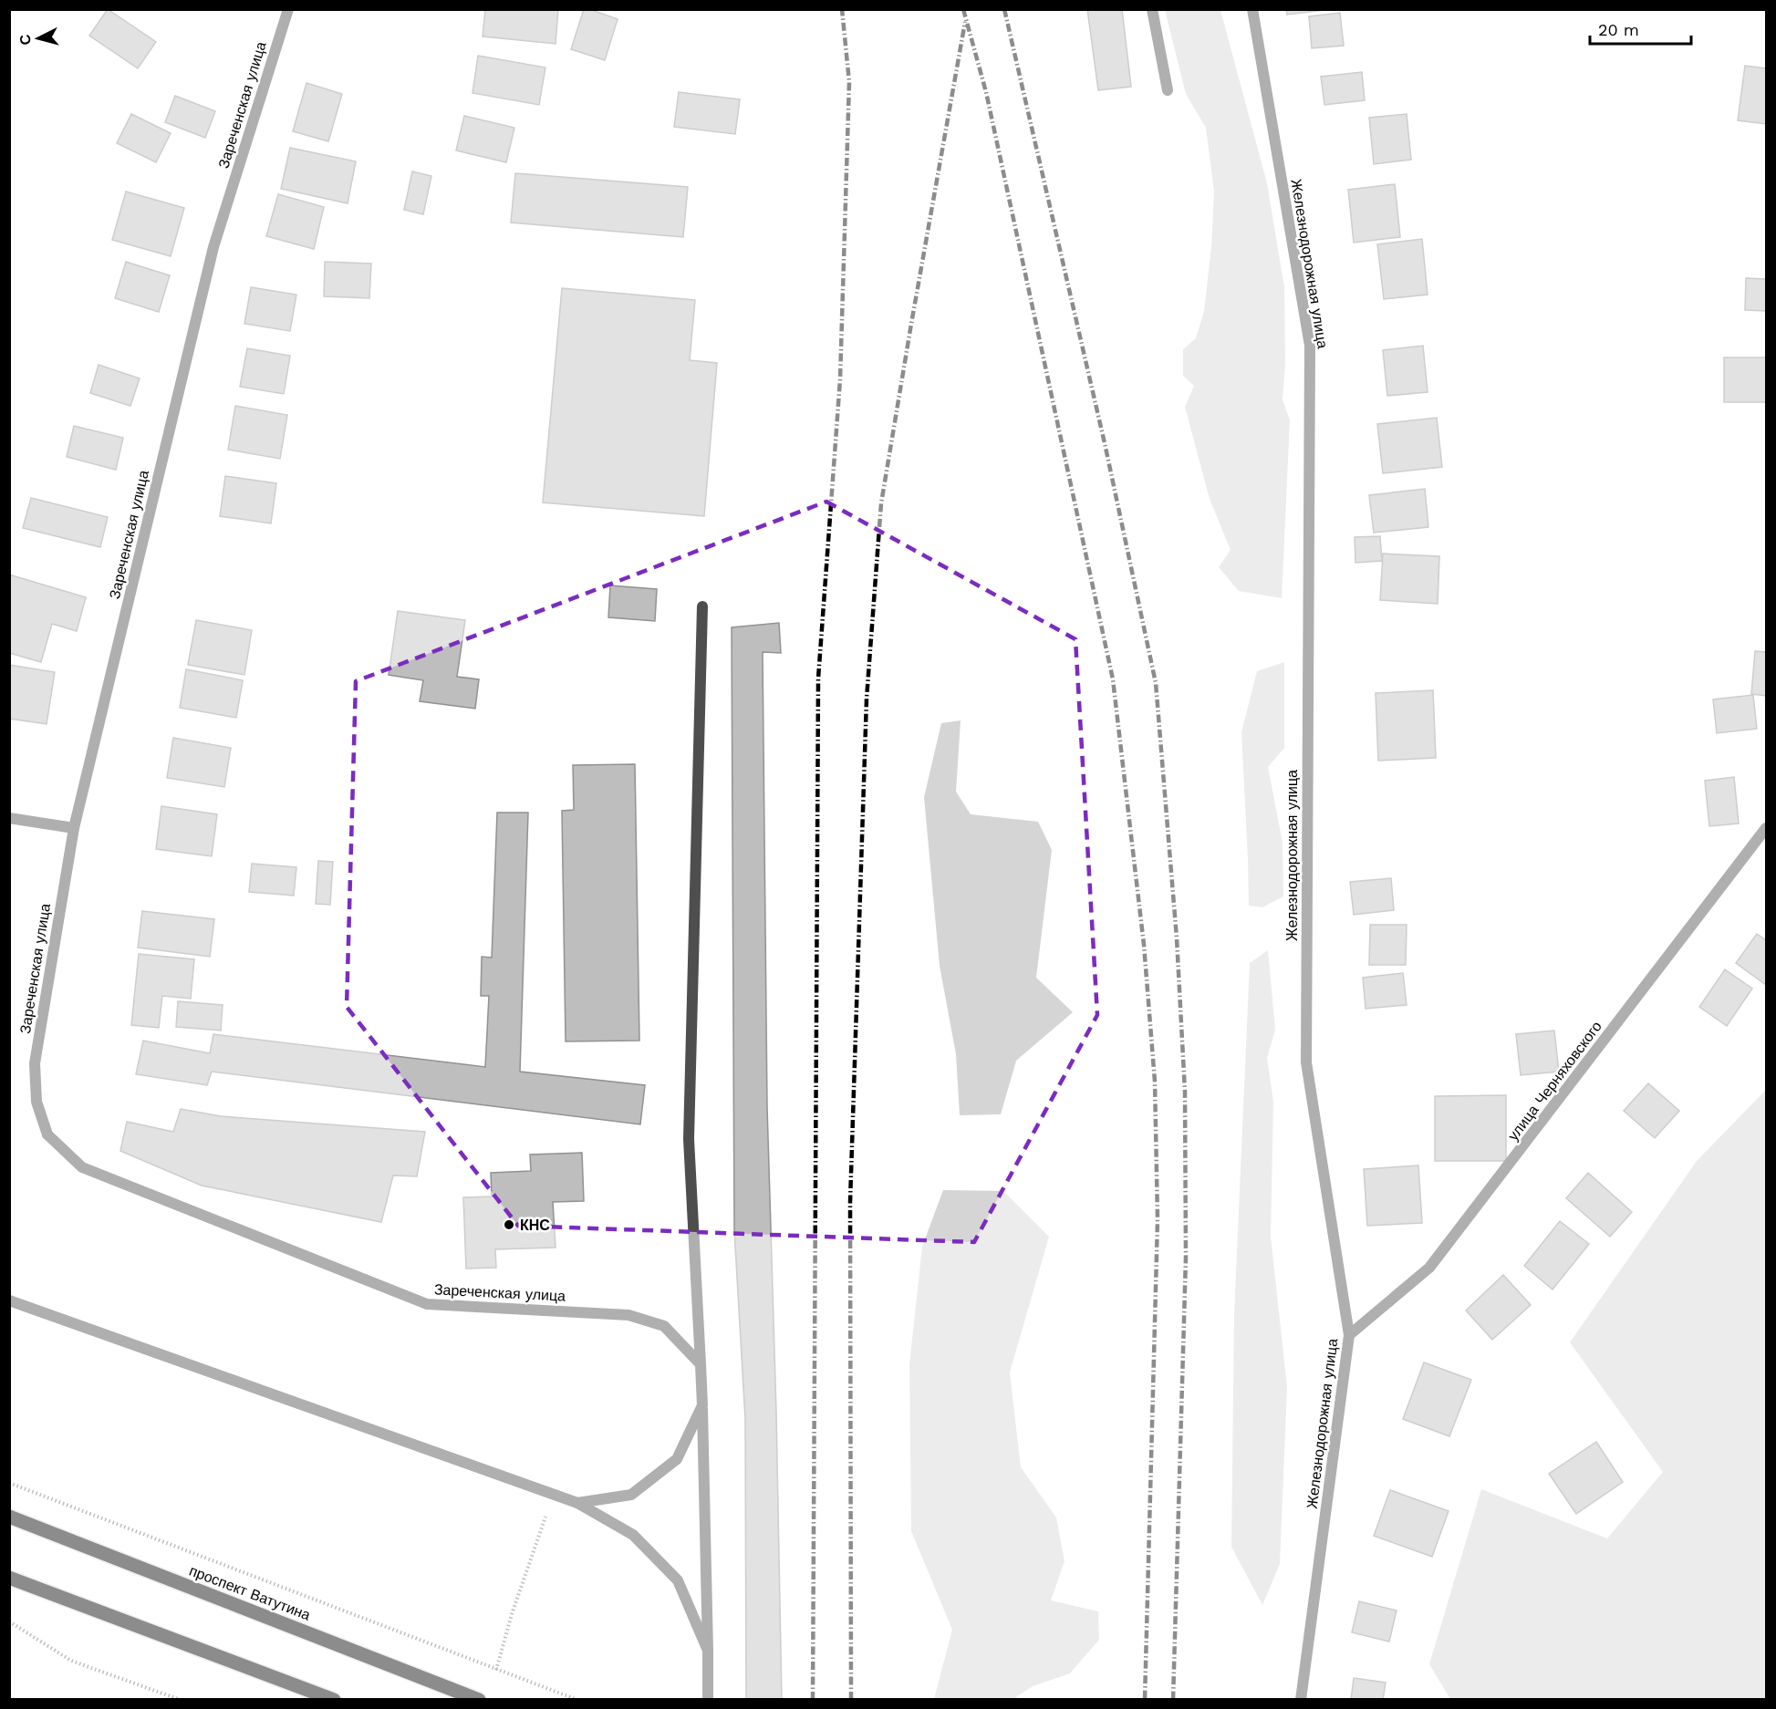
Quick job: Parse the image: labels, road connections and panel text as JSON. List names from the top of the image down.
{
  "streets": {
    "main road": ["проспект Ватутина"],
    "street": ["Зареченская улица", "Железнодорожная улица", "улица Черняховского"]
  },
  "crossings": [
    ["Железнодорожная улица", "улица Черняховского"]
  ],
  "places": ["КНС"],
  "scale_bar": "20 m",
  "north": "left"
}
